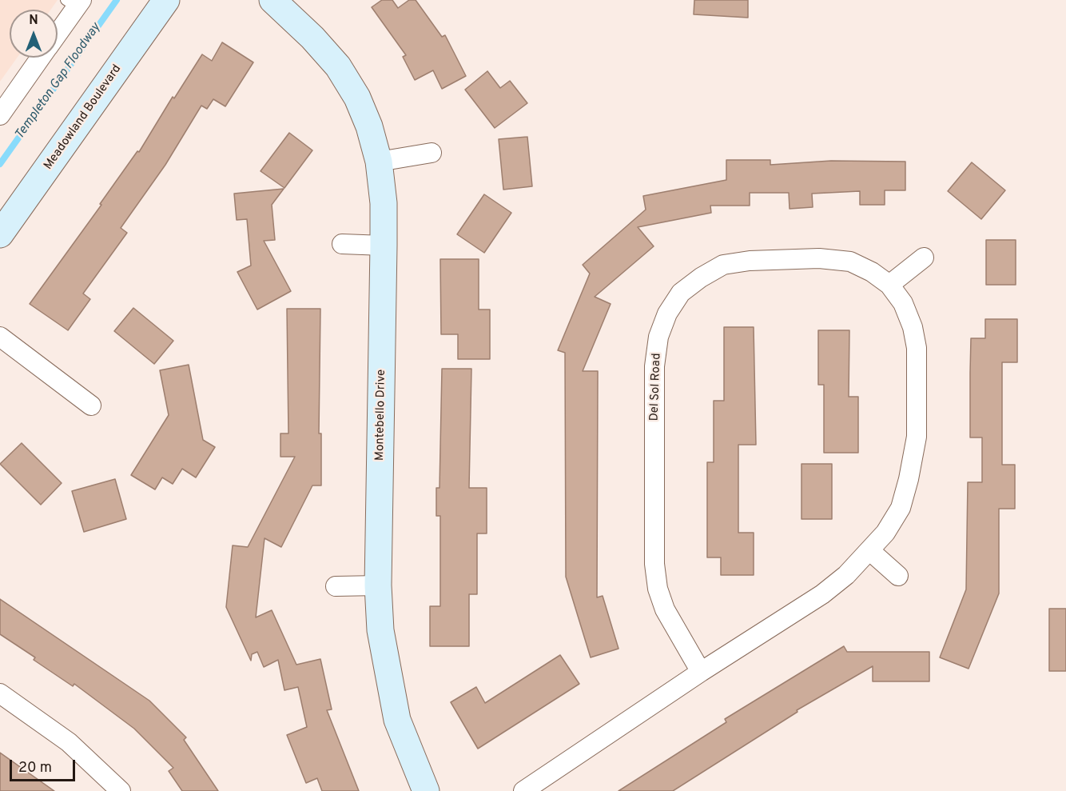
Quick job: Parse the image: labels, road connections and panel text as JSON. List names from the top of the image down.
{
  "streets": {
    "street": ["Meadowland Boulevard", "Del Sol Road", "Montebello Drive"]
  },
  "water": ["Templeton Gap Floodway"],
  "scale_bar": "20 m",
  "north": "top"
}
